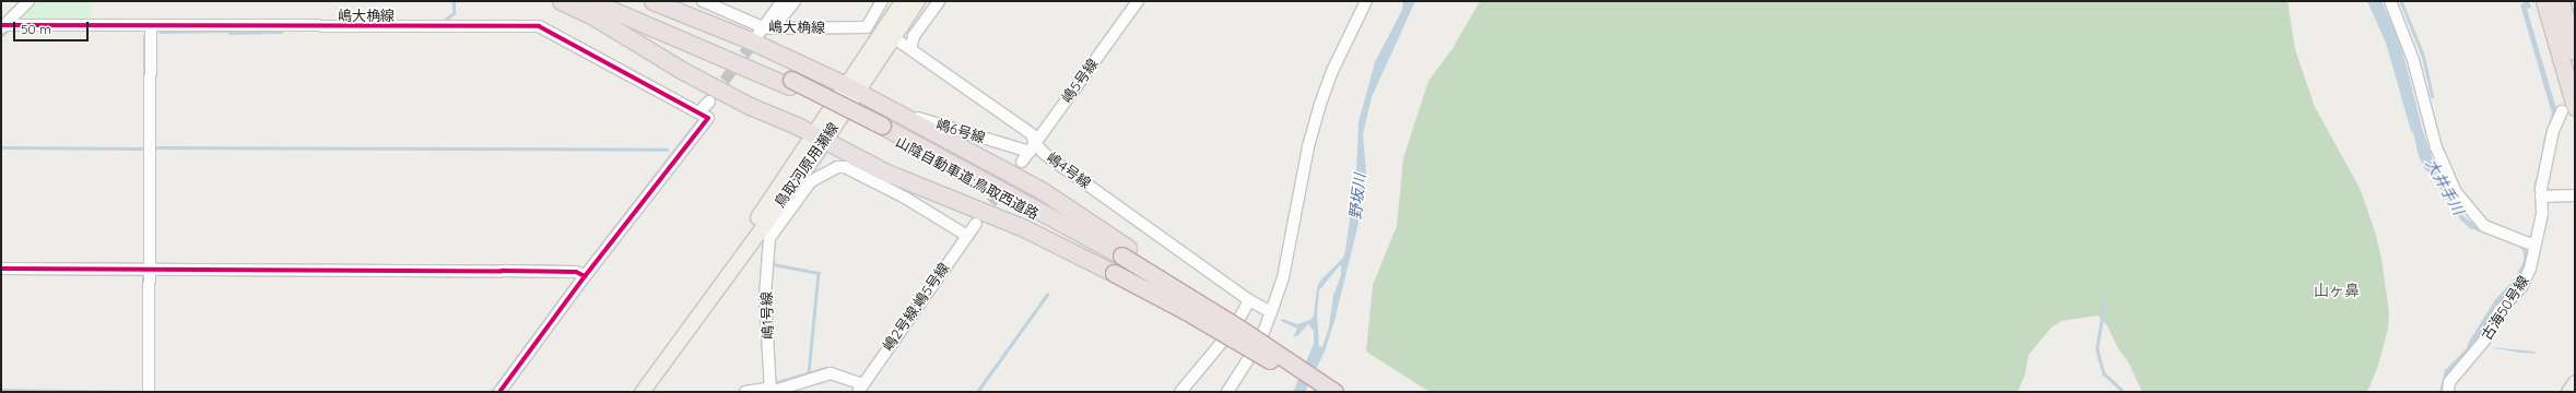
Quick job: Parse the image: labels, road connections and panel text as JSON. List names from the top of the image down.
{
  "streets": {
    "highway": ["山陰自動車道;鳥取西道路"],
    "main road": ["鳥取河原用瀬線"],
    "street": [
      "嶋大桷線",
      "嶋5号線",
      "嶋6号線",
      "嶋4号線",
      "嶋2号線;嶋5号線",
      "古海50号線",
      "嶋1号線"
    ]
  },
  "crossings": [
    ["嶋大桷線", "鳥取河原用瀬線"],
    ["嶋大桷線", "嶋4号線"],
    ["嶋5号線", "嶋6号線"],
    ["嶋5号線", "嶋4号線"],
    ["嶋6号線", "嶋4号線"],
    ["鳥取河原用瀬線", "嶋4号線"],
    ["鳥取河原用瀬線", "嶋1号線"]
  ],
  "districts": ["山ヶ鼻"],
  "water": ["大井手川", "野坂川"],
  "scale_bar": "50 m"
}
